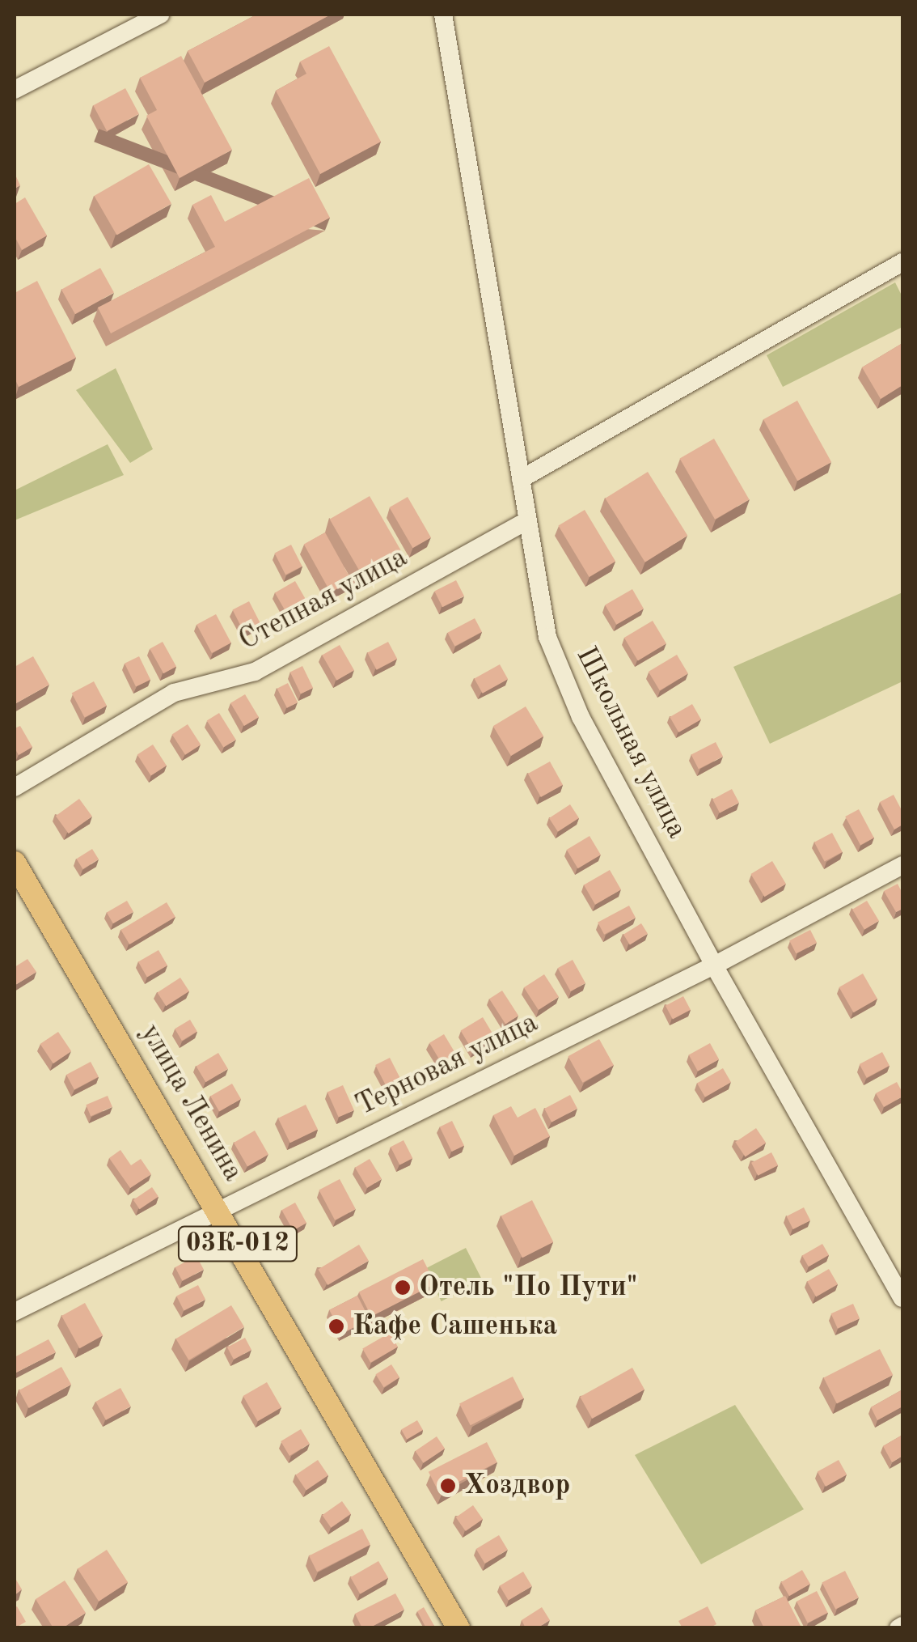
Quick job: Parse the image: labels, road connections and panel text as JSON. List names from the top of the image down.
{
  "streets": {
    "main road": ["улица Ленина", "03К-012"],
    "street": ["Степная улица", "Школьная улица", "Терновая улица"]
  },
  "crossings": [
    ["Степная улица", "Школьная улица"],
    ["Школьная улица", "Терновая улица"],
    ["Терновая улица", "улица Ленина"]
  ],
  "places": ["Отель \"По Пути\"", "Кафе Сашенька", "Хоздвор"]
}
